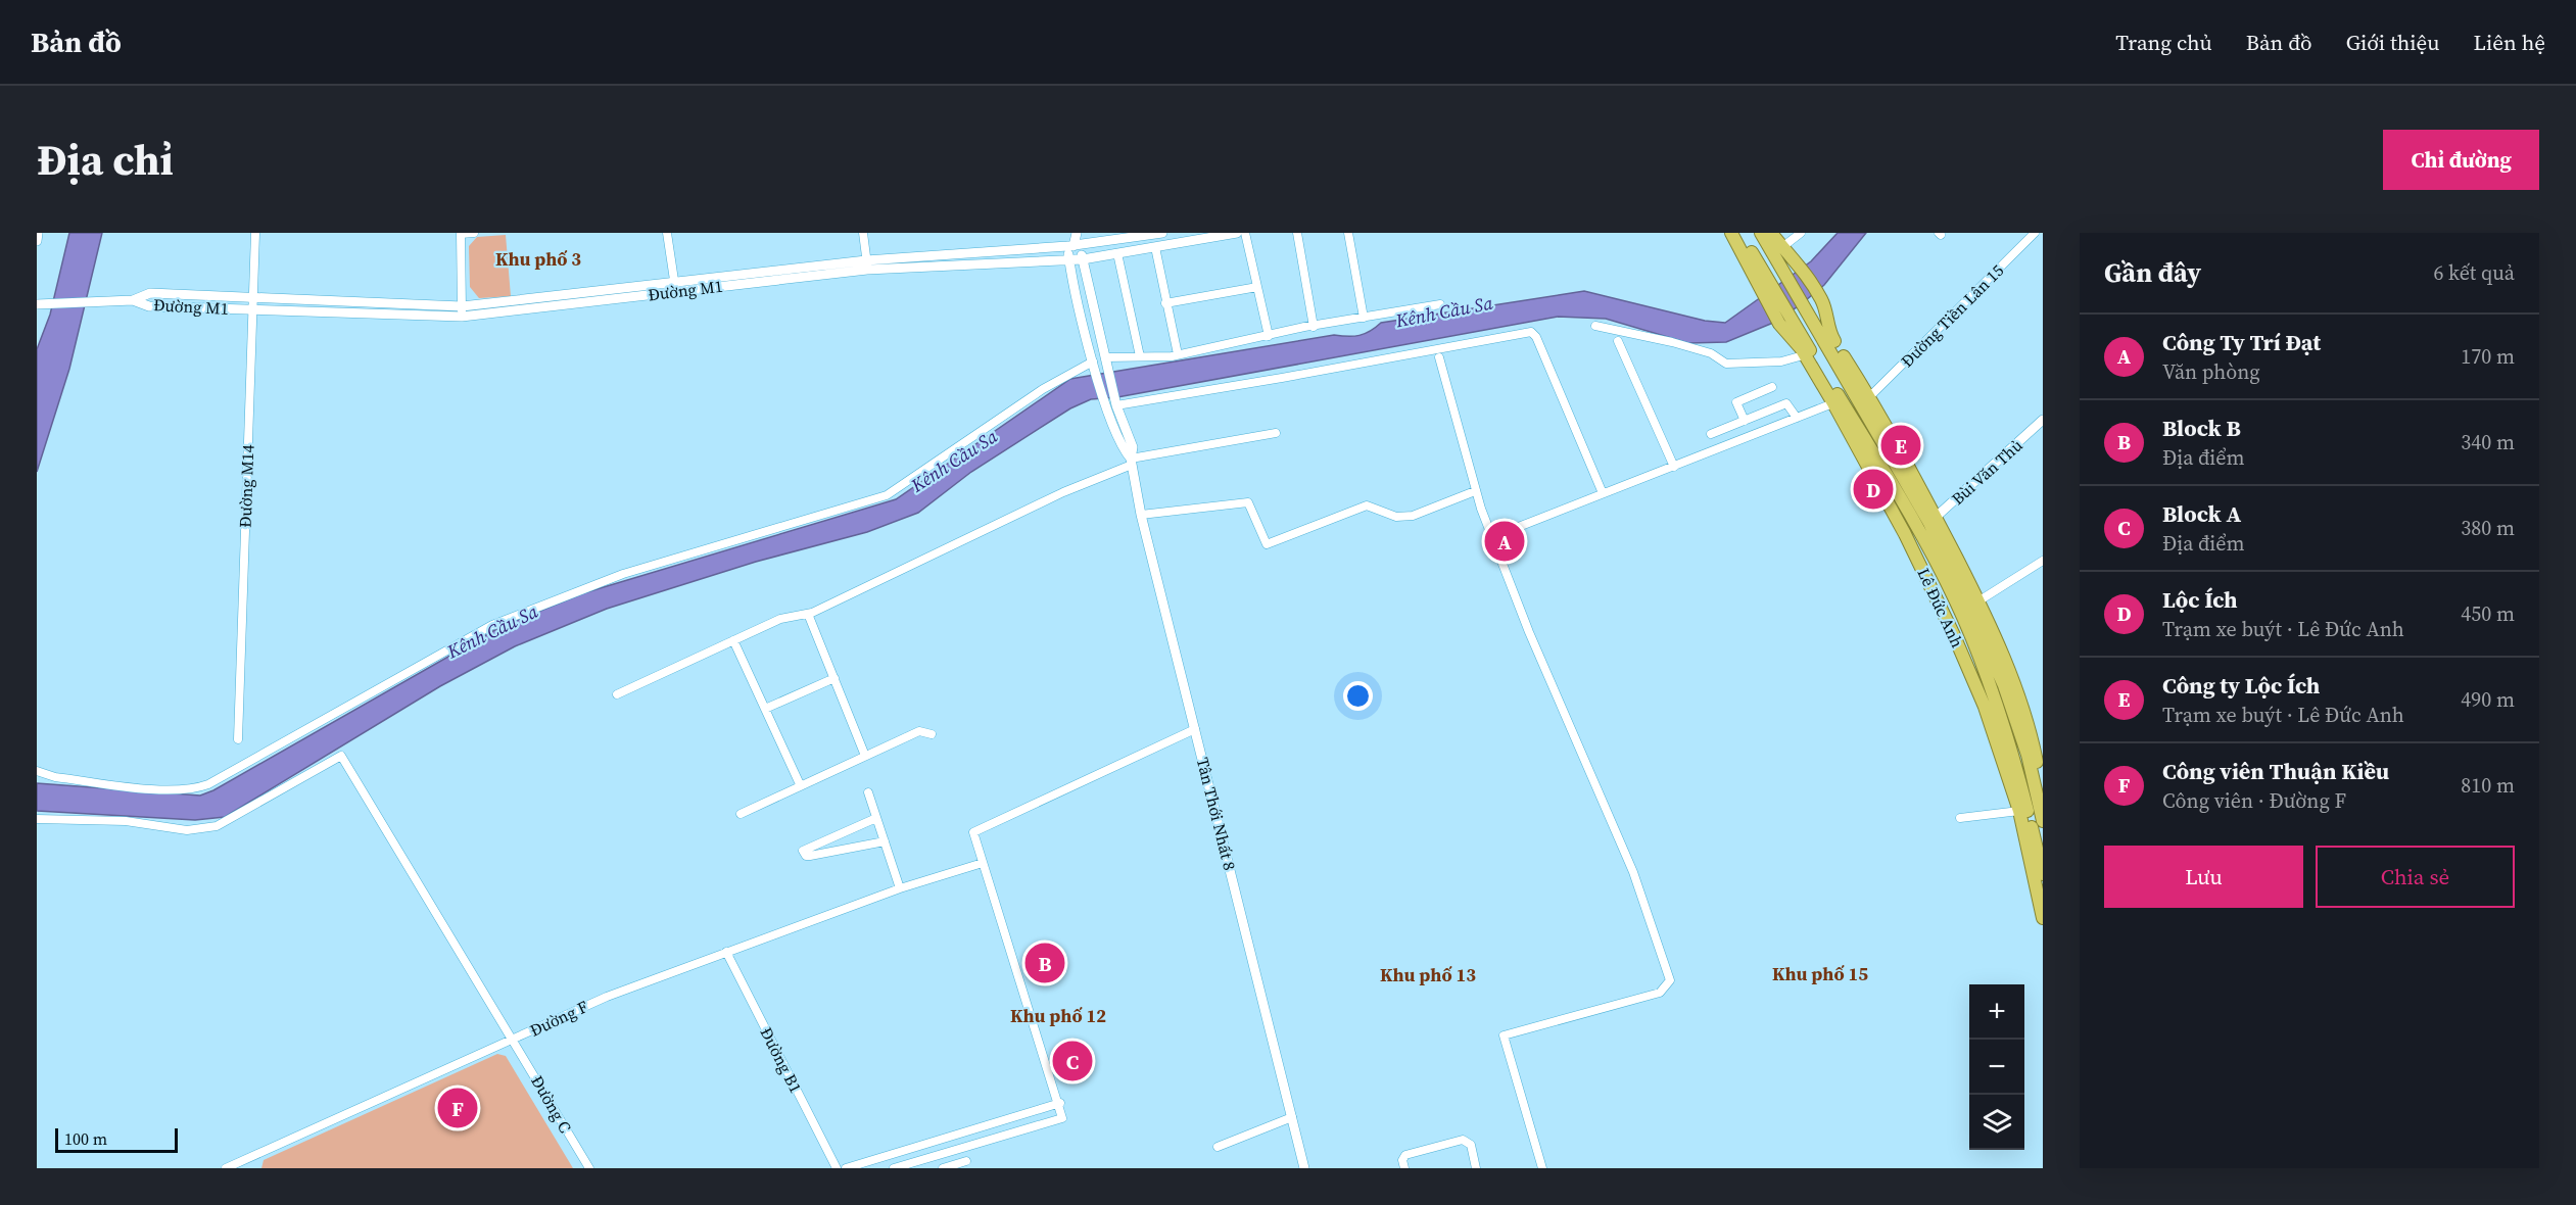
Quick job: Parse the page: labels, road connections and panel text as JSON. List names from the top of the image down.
{
  "streets": {
    "highway": ["Lê Đức Anh"],
    "street": [
      "Đường M1",
      "Đường Tiền Lân 15",
      "Bùi Văn Thủ",
      "Đường M14",
      "Tân Thới Nhất 8",
      "Đường F",
      "Đường B1",
      "Đường C"
    ]
  },
  "crossings": [
    ["Đường M1", "Đường M14"],
    ["Đường Tiền Lân 15", "Lê Đức Anh"],
    ["Bùi Văn Thủ", "Lê Đức Anh"],
    ["Đường F", "Đường B1"],
    ["Đường F", "Đường C"]
  ],
  "districts": [
    "Khu phố 3",
    "Khu phố 15",
    "Khu phố 13",
    "Khu phố 12"
  ],
  "water": ["Kênh Cầu Sa"],
  "scale_bar": "100 m",
  "page": {
    "header": "Bản đồ",
    "nav": [
      "Trang chủ",
      "Bản đồ",
      "Giới thiệu",
      "Liên hệ"
    ],
    "title": "Địa chỉ",
    "buttons": [
      "Chỉ đường",
      ["Lưu", "Chia sẻ"]
    ],
    "heading": ["Gần đây", "6 kết quả"],
    "list": [
      {
        "mark": "A",
        "name": "Công Ty Trí Đạt",
        "note": "Văn phòng",
        "value": "170 m"
      },
      {
        "mark": "B",
        "name": "Block B",
        "note": "Địa điểm",
        "value": "340 m"
      },
      {
        "mark": "C",
        "name": "Block A",
        "note": "Địa điểm",
        "value": "380 m"
      },
      {
        "mark": "D",
        "name": "Lộc Ích",
        "note": "Trạm xe buýt · Lê Đức Anh",
        "value": "450 m"
      },
      {
        "mark": "E",
        "name": "Công ty Lộc Ích",
        "note": "Trạm xe buýt · Lê Đức Anh",
        "value": "490 m"
      },
      {
        "mark": "F",
        "name": "Công viên Thuận Kiều",
        "note": "Công viên · Đường F",
        "value": "810 m"
      }
    ],
    "pins": [
      "E",
      "D",
      "A",
      "B",
      "C",
      "F"
    ],
    "map_buttons": ["+", "−"],
    "scale": "100 m"
  }
}
